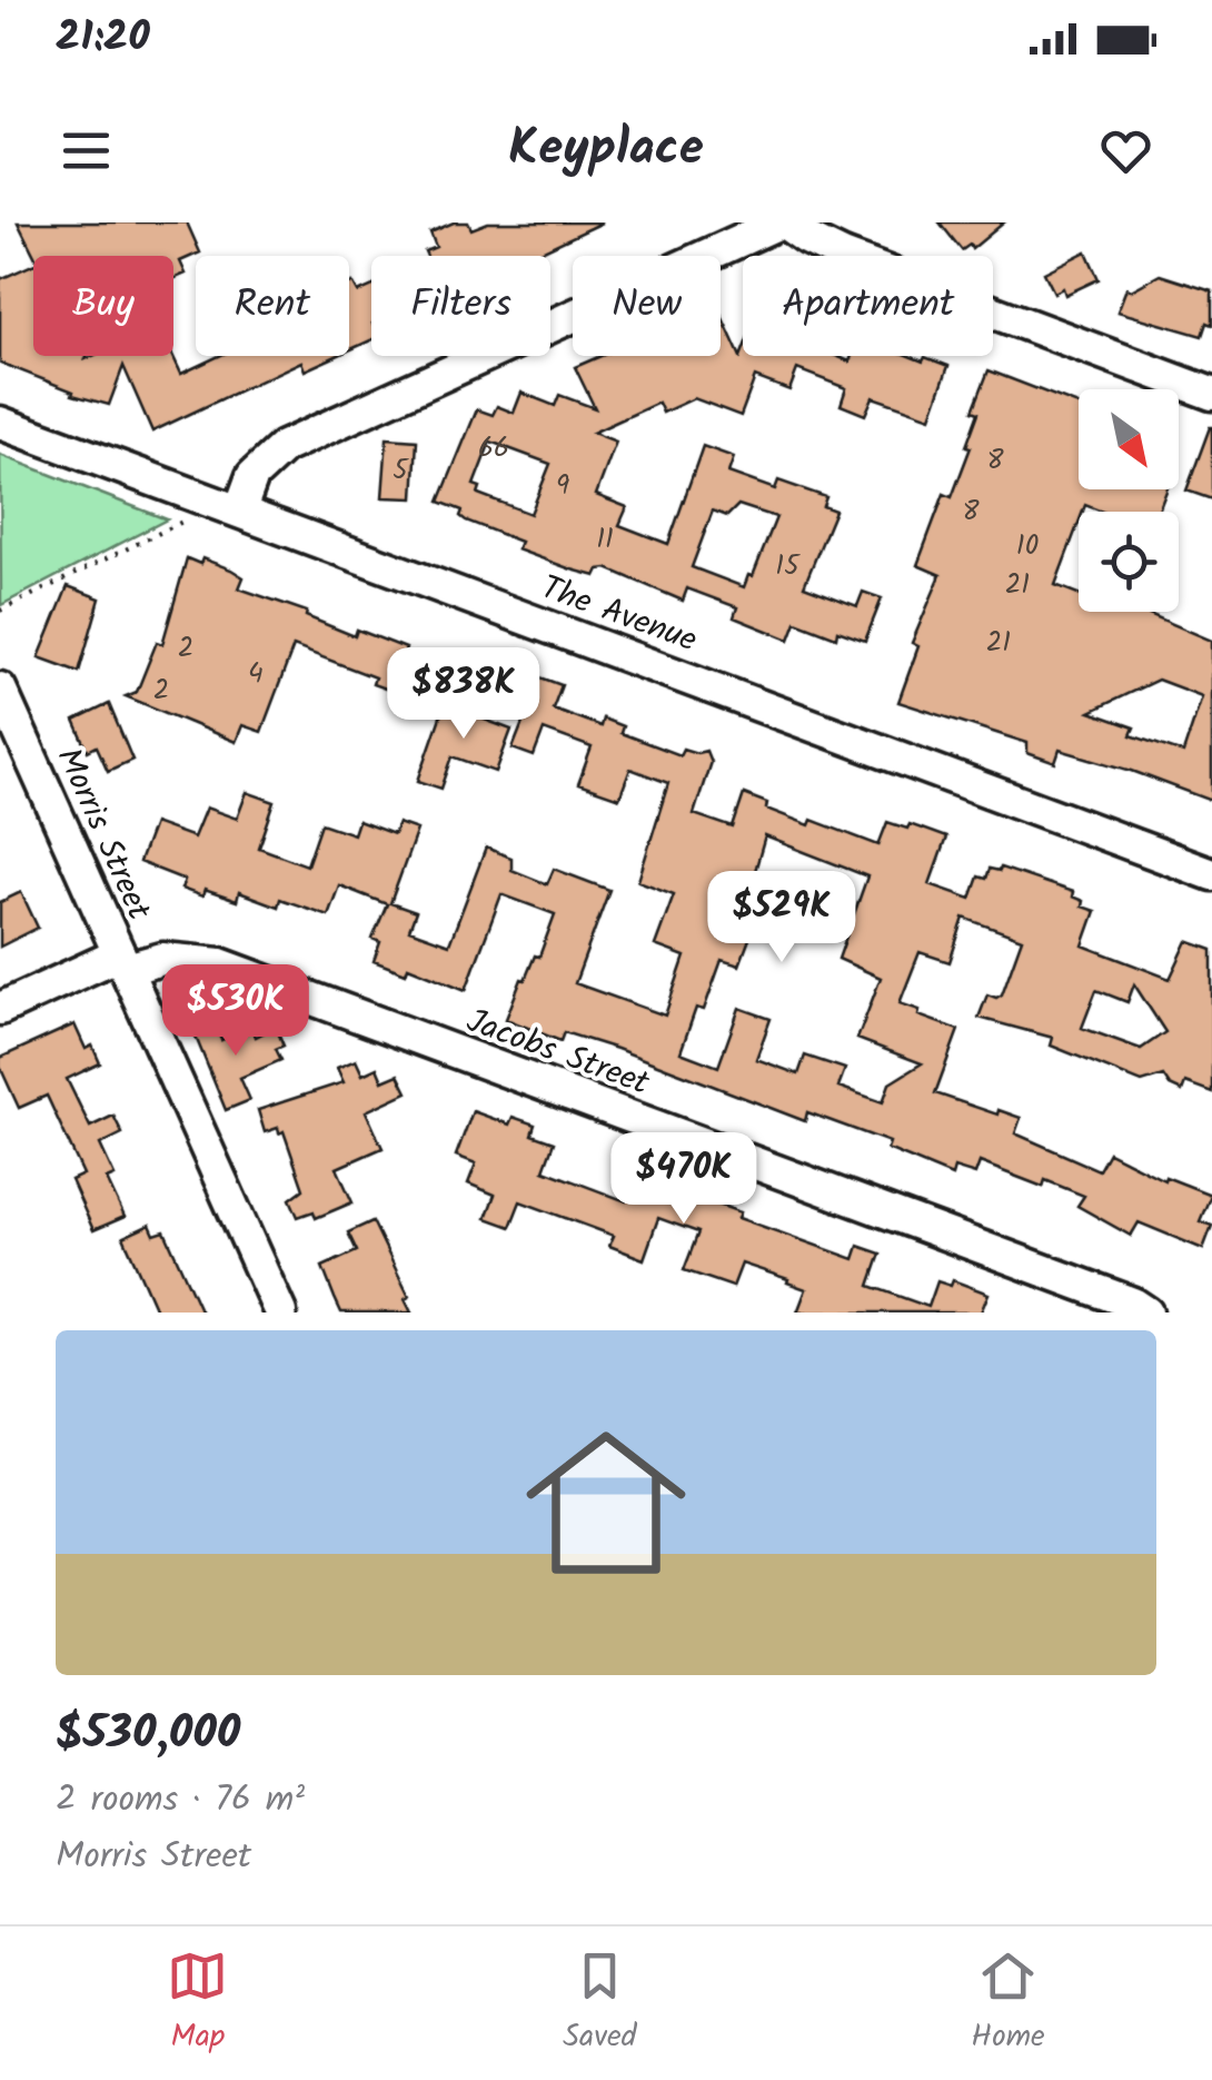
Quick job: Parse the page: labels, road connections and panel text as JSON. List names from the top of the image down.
{
  "streets": {
    "street": ["The Avenue", "Morris Street", "Jacobs Street"]
  },
  "crossings": [
    ["Morris Street", "Jacobs Street"]
  ],
  "house_numbers": [
    "66",
    "8",
    "5",
    "9",
    "8",
    "11",
    "10",
    "15",
    "21",
    "21",
    "2",
    "4",
    "2"
  ],
  "north": "bottom right",
  "page": {
    "status": "21:20",
    "header": "Keyplace",
    "chip": [
      "Buy",
      "Rent",
      "Filters",
      "New",
      "Apartment"
    ],
    "price": [
      "$838K",
      "$529K",
      "$530K",
      "$470K"
    ],
    "list": [
      {
        "name": "$530,000",
        "note": "2 rooms · 76 m² · Morris Street"
      }
    ],
    "tabs": ["Map", "Saved", "Home"]
  }
}
